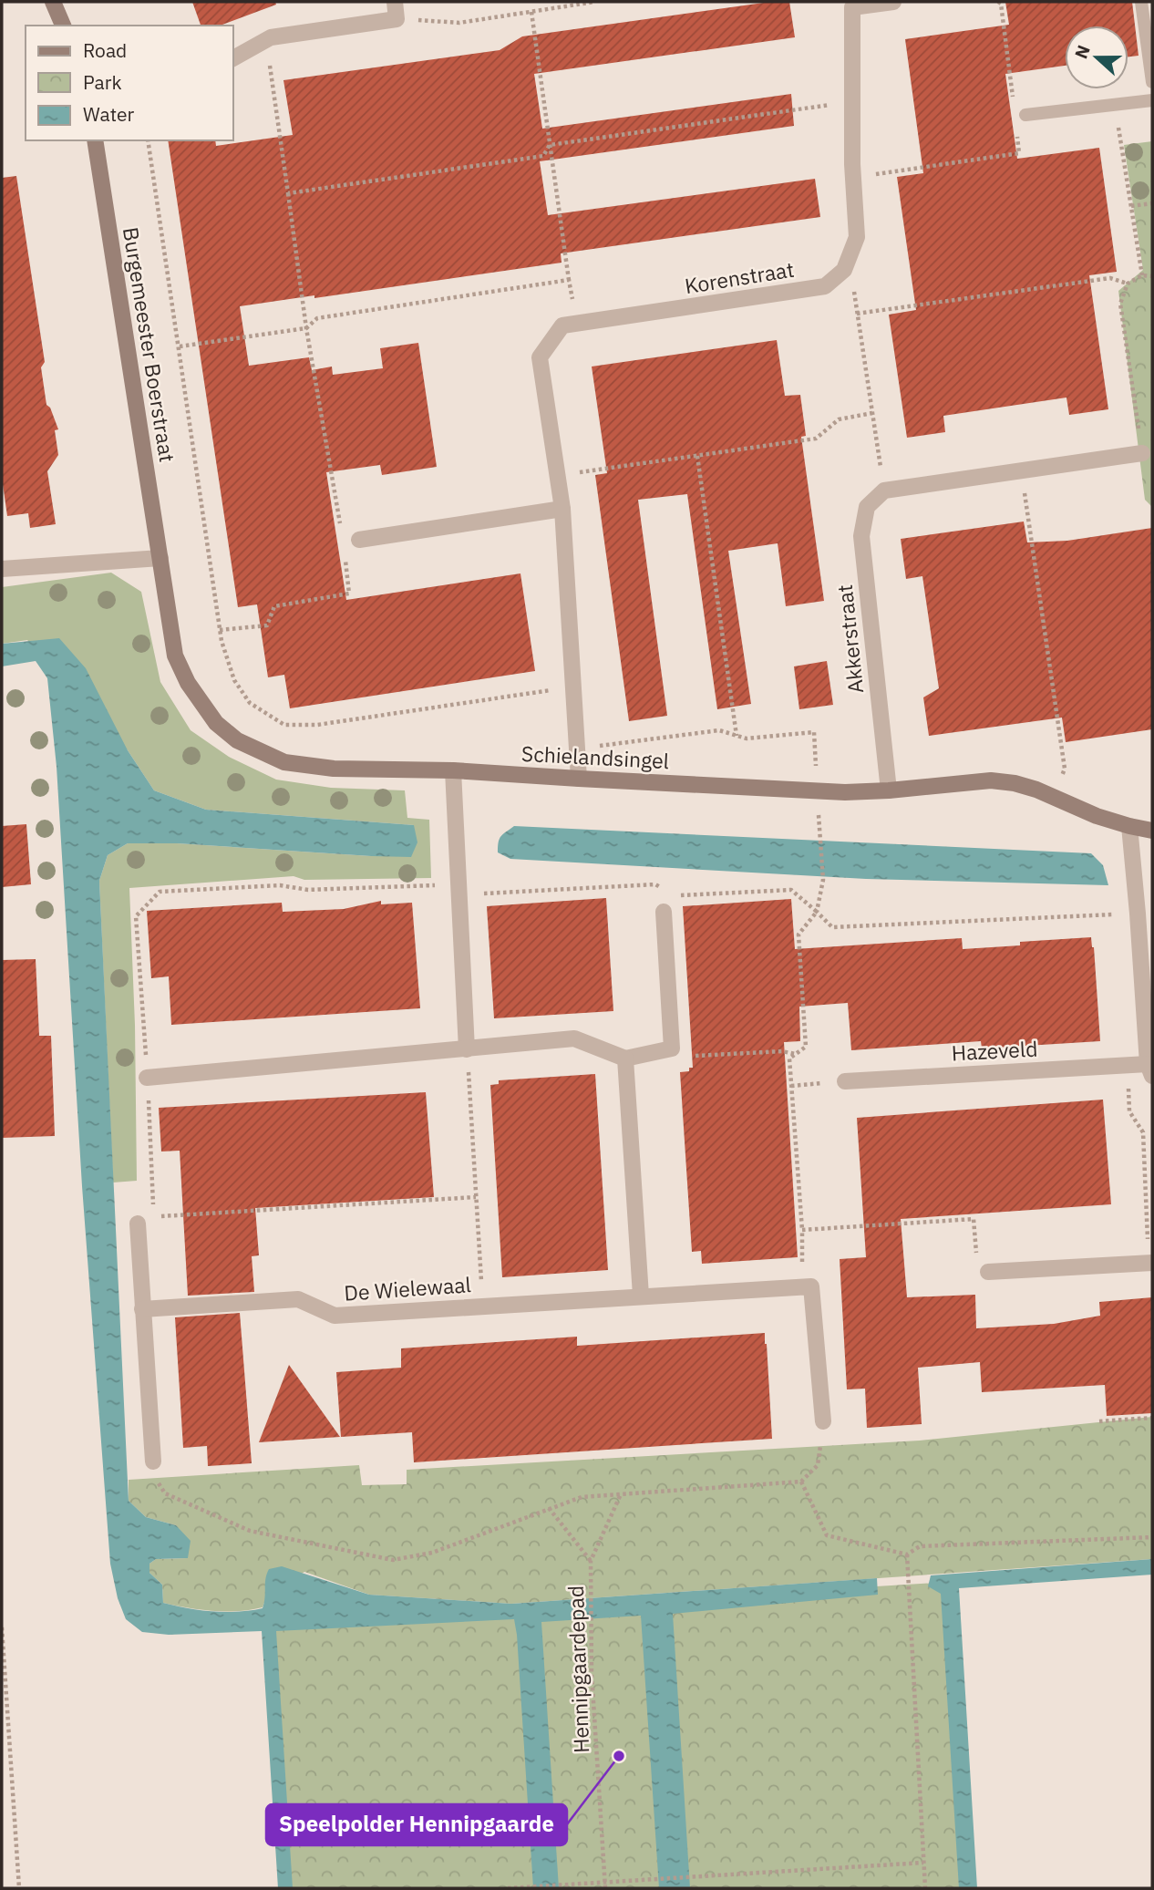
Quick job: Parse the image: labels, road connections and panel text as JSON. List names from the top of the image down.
{
  "streets": {
    "street": [
      "Korenstraat",
      "Burgemeester Boerstraat",
      "Akkerstraat",
      "Schielandsingel",
      "Hazeveld",
      "De Wielewaal"
    ],
    "path": ["Hennipgaardepad"]
  },
  "crossings": [
    ["Korenstraat", "Schielandsingel"],
    ["Burgemeester Boerstraat", "Schielandsingel"],
    ["Akkerstraat", "Schielandsingel"],
    ["Schielandsingel", "Hazeveld"]
  ],
  "places": ["Speelpolder Hennipgaarde"],
  "legend": ["Road", "Park", "Water"],
  "north": "left"
}
